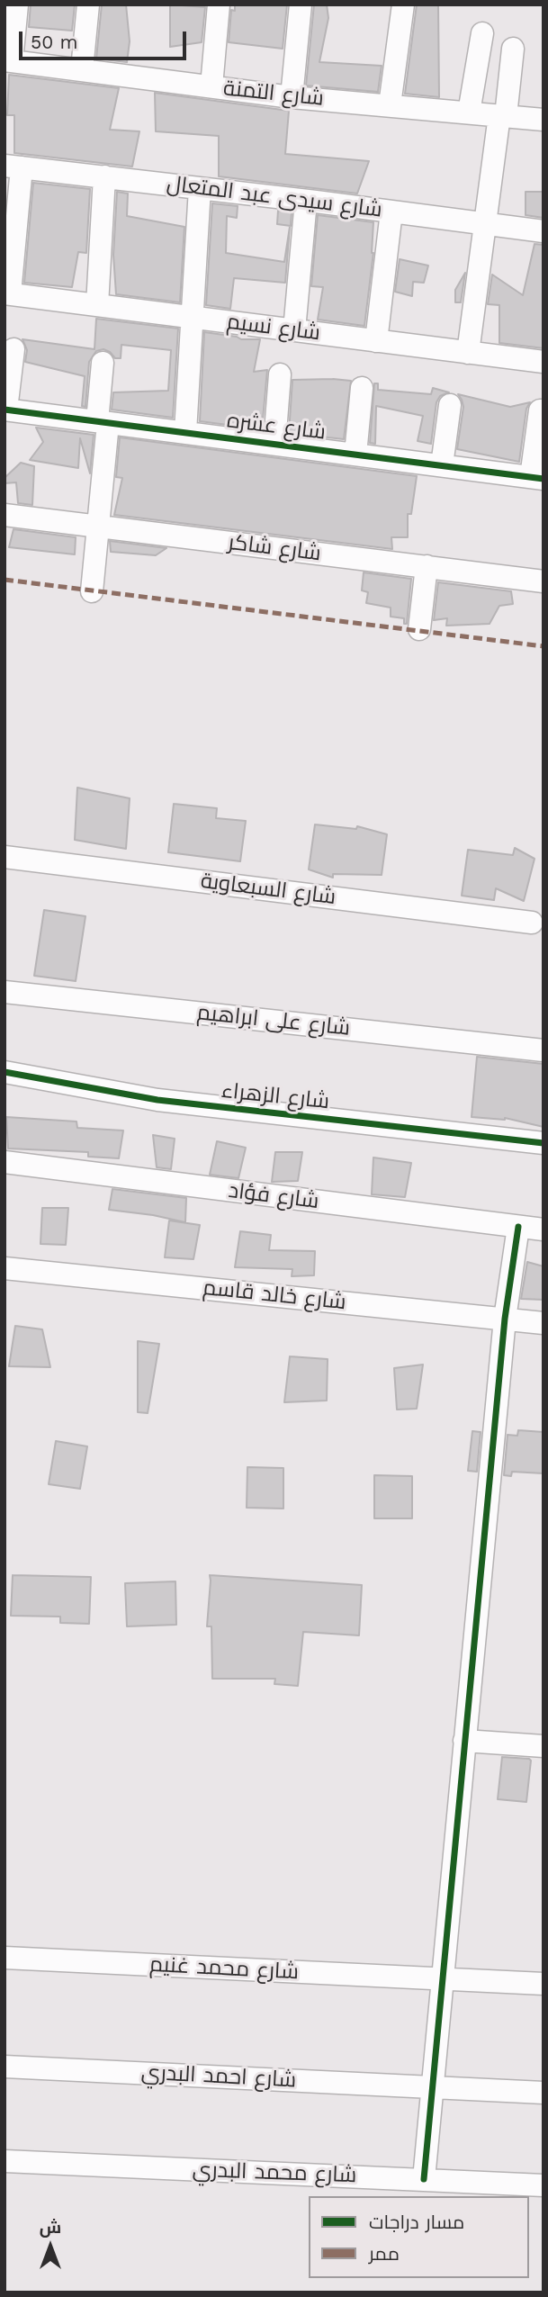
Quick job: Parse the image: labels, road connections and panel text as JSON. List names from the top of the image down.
{
  "streets": {
    "street": [
      "شارع التمنة",
      "شارع سيدى عبد المتعال",
      "شارع نسيم",
      "شارع عشره",
      "شارع شاكر",
      "شارع السبعاوية",
      "شارع على ابراهيم",
      "شارع الزهراء",
      "شارع فؤاد",
      "شارع خالد قاسم",
      "شارع محمد غنيم",
      "شارع احمد البدري",
      "شارع محمد البدري"
    ]
  },
  "legend": ["مسار دراجات", "ممر"],
  "scale_bar": "50 m",
  "north": "top"
}
